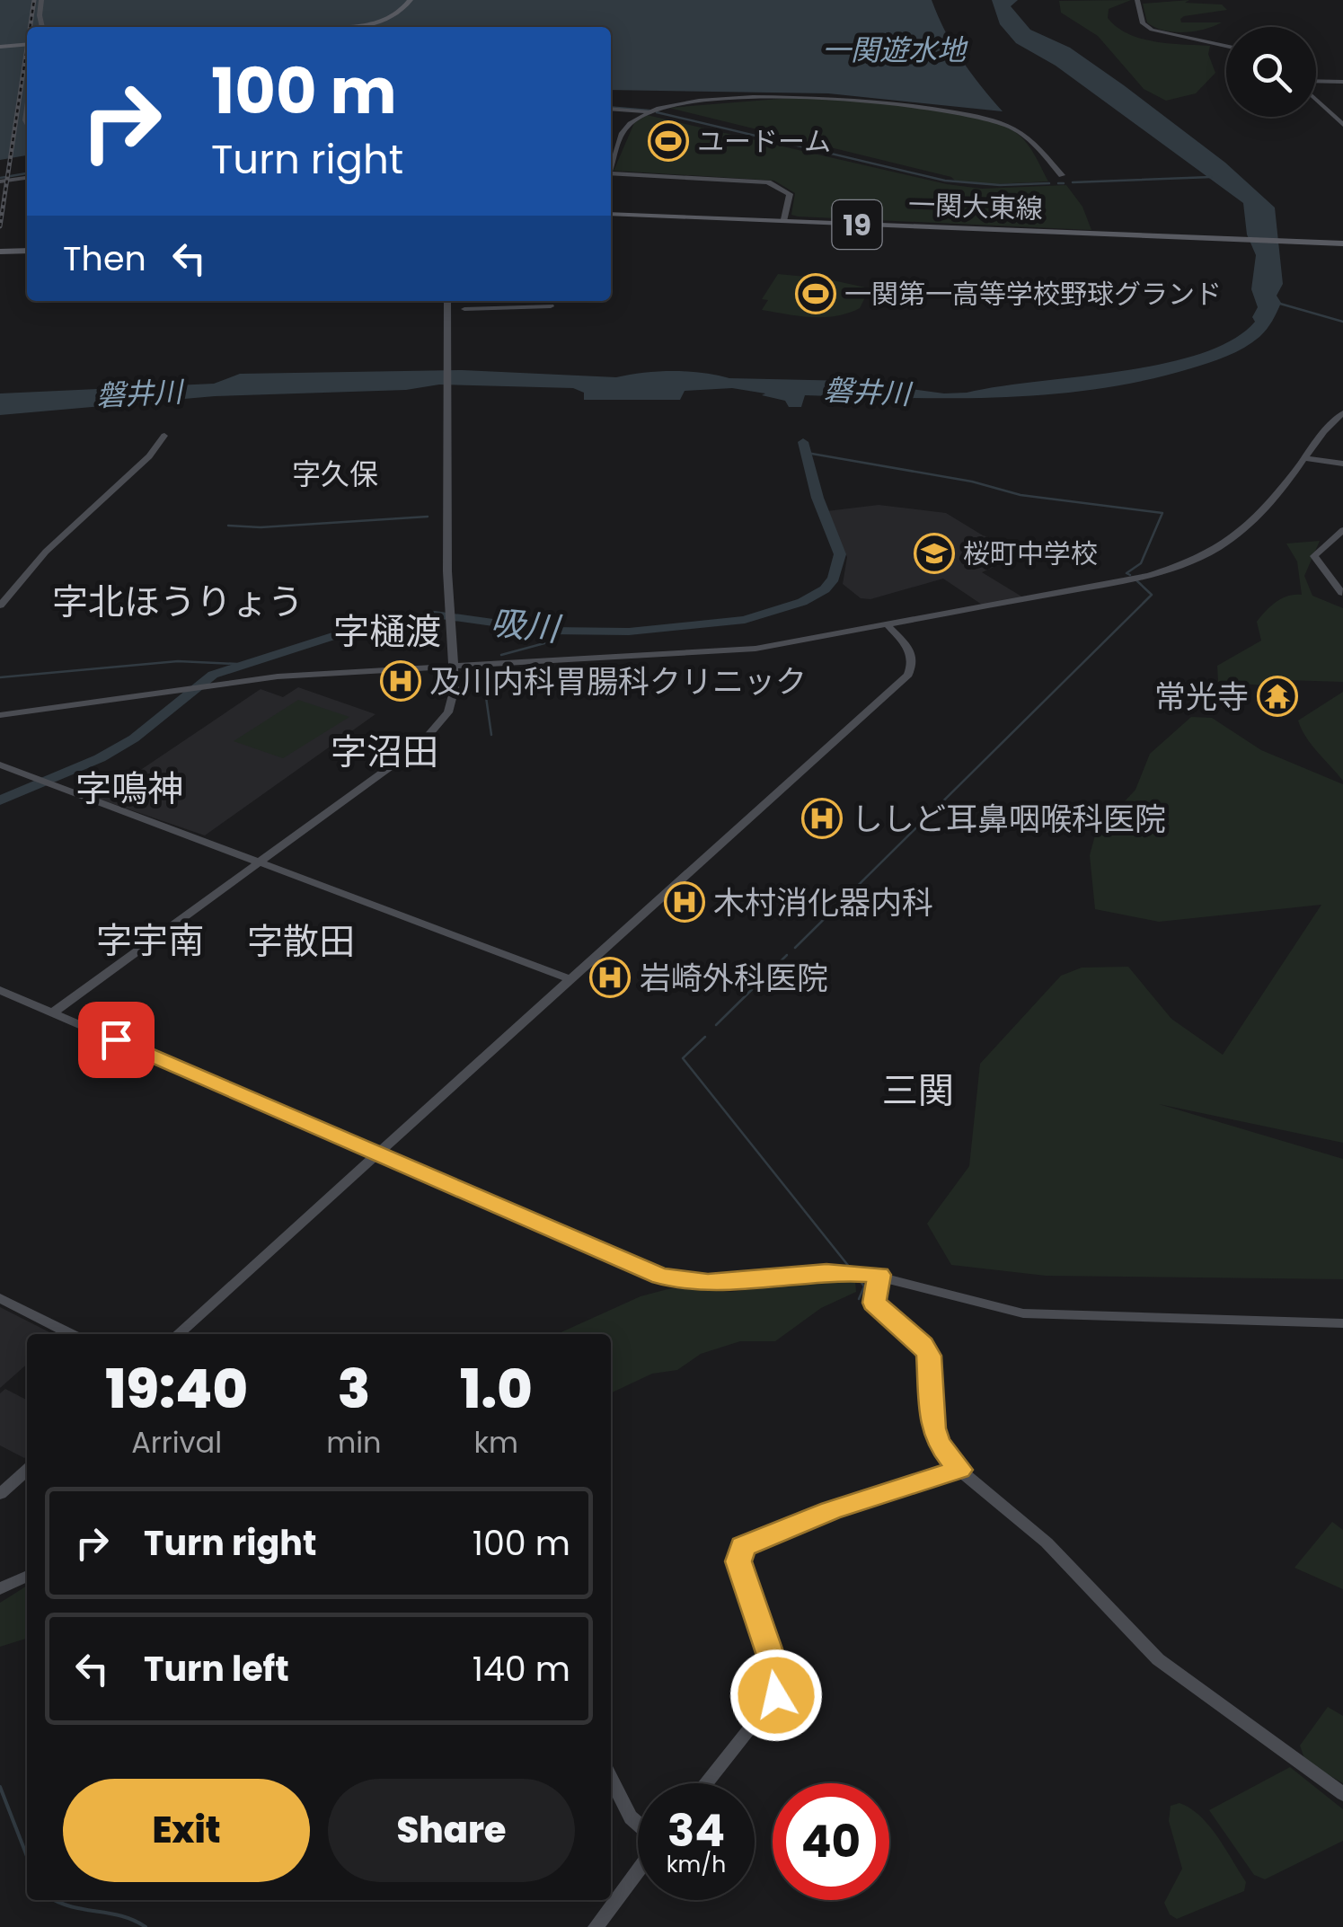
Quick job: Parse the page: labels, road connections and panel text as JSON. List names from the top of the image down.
{
  "streets": {
    "main road": ["一関大東線", "19"]
  },
  "districts": [
    "字久保",
    "字北ほうりょう",
    "字樋渡",
    "字沼田",
    "字鳴神",
    "字宇南",
    "字散田",
    "三関"
  ],
  "water": ["一関遊水地", "磐井川", "吸川"],
  "places": {
    "sports": ["ユードーム", "一関第一高等学校野球グランド"],
    "school or university": ["桜町中学校"],
    "hospital": [
      "及川内科胃腸科クリニック",
      "ししど耳鼻咽喉科医院",
      "木村消化器内科",
      "岩崎外科医院"
    ],
    "temple": ["常光寺"]
  },
  "page": {
    "turn": ["100 m", "Turn right"],
    "then": "Then",
    "eta": [
      "19:40",
      "Arrival",
      "3",
      "min",
      "1.0",
      "km"
    ],
    "list": [
      {
        "name": "Turn right",
        "value": "100 m"
      },
      {
        "name": "Turn left",
        "value": "140 m"
      }
    ],
    "buttons": ["Exit", "Share"],
    "speed": "34 km/h",
    "limit": "40"
  }
}
